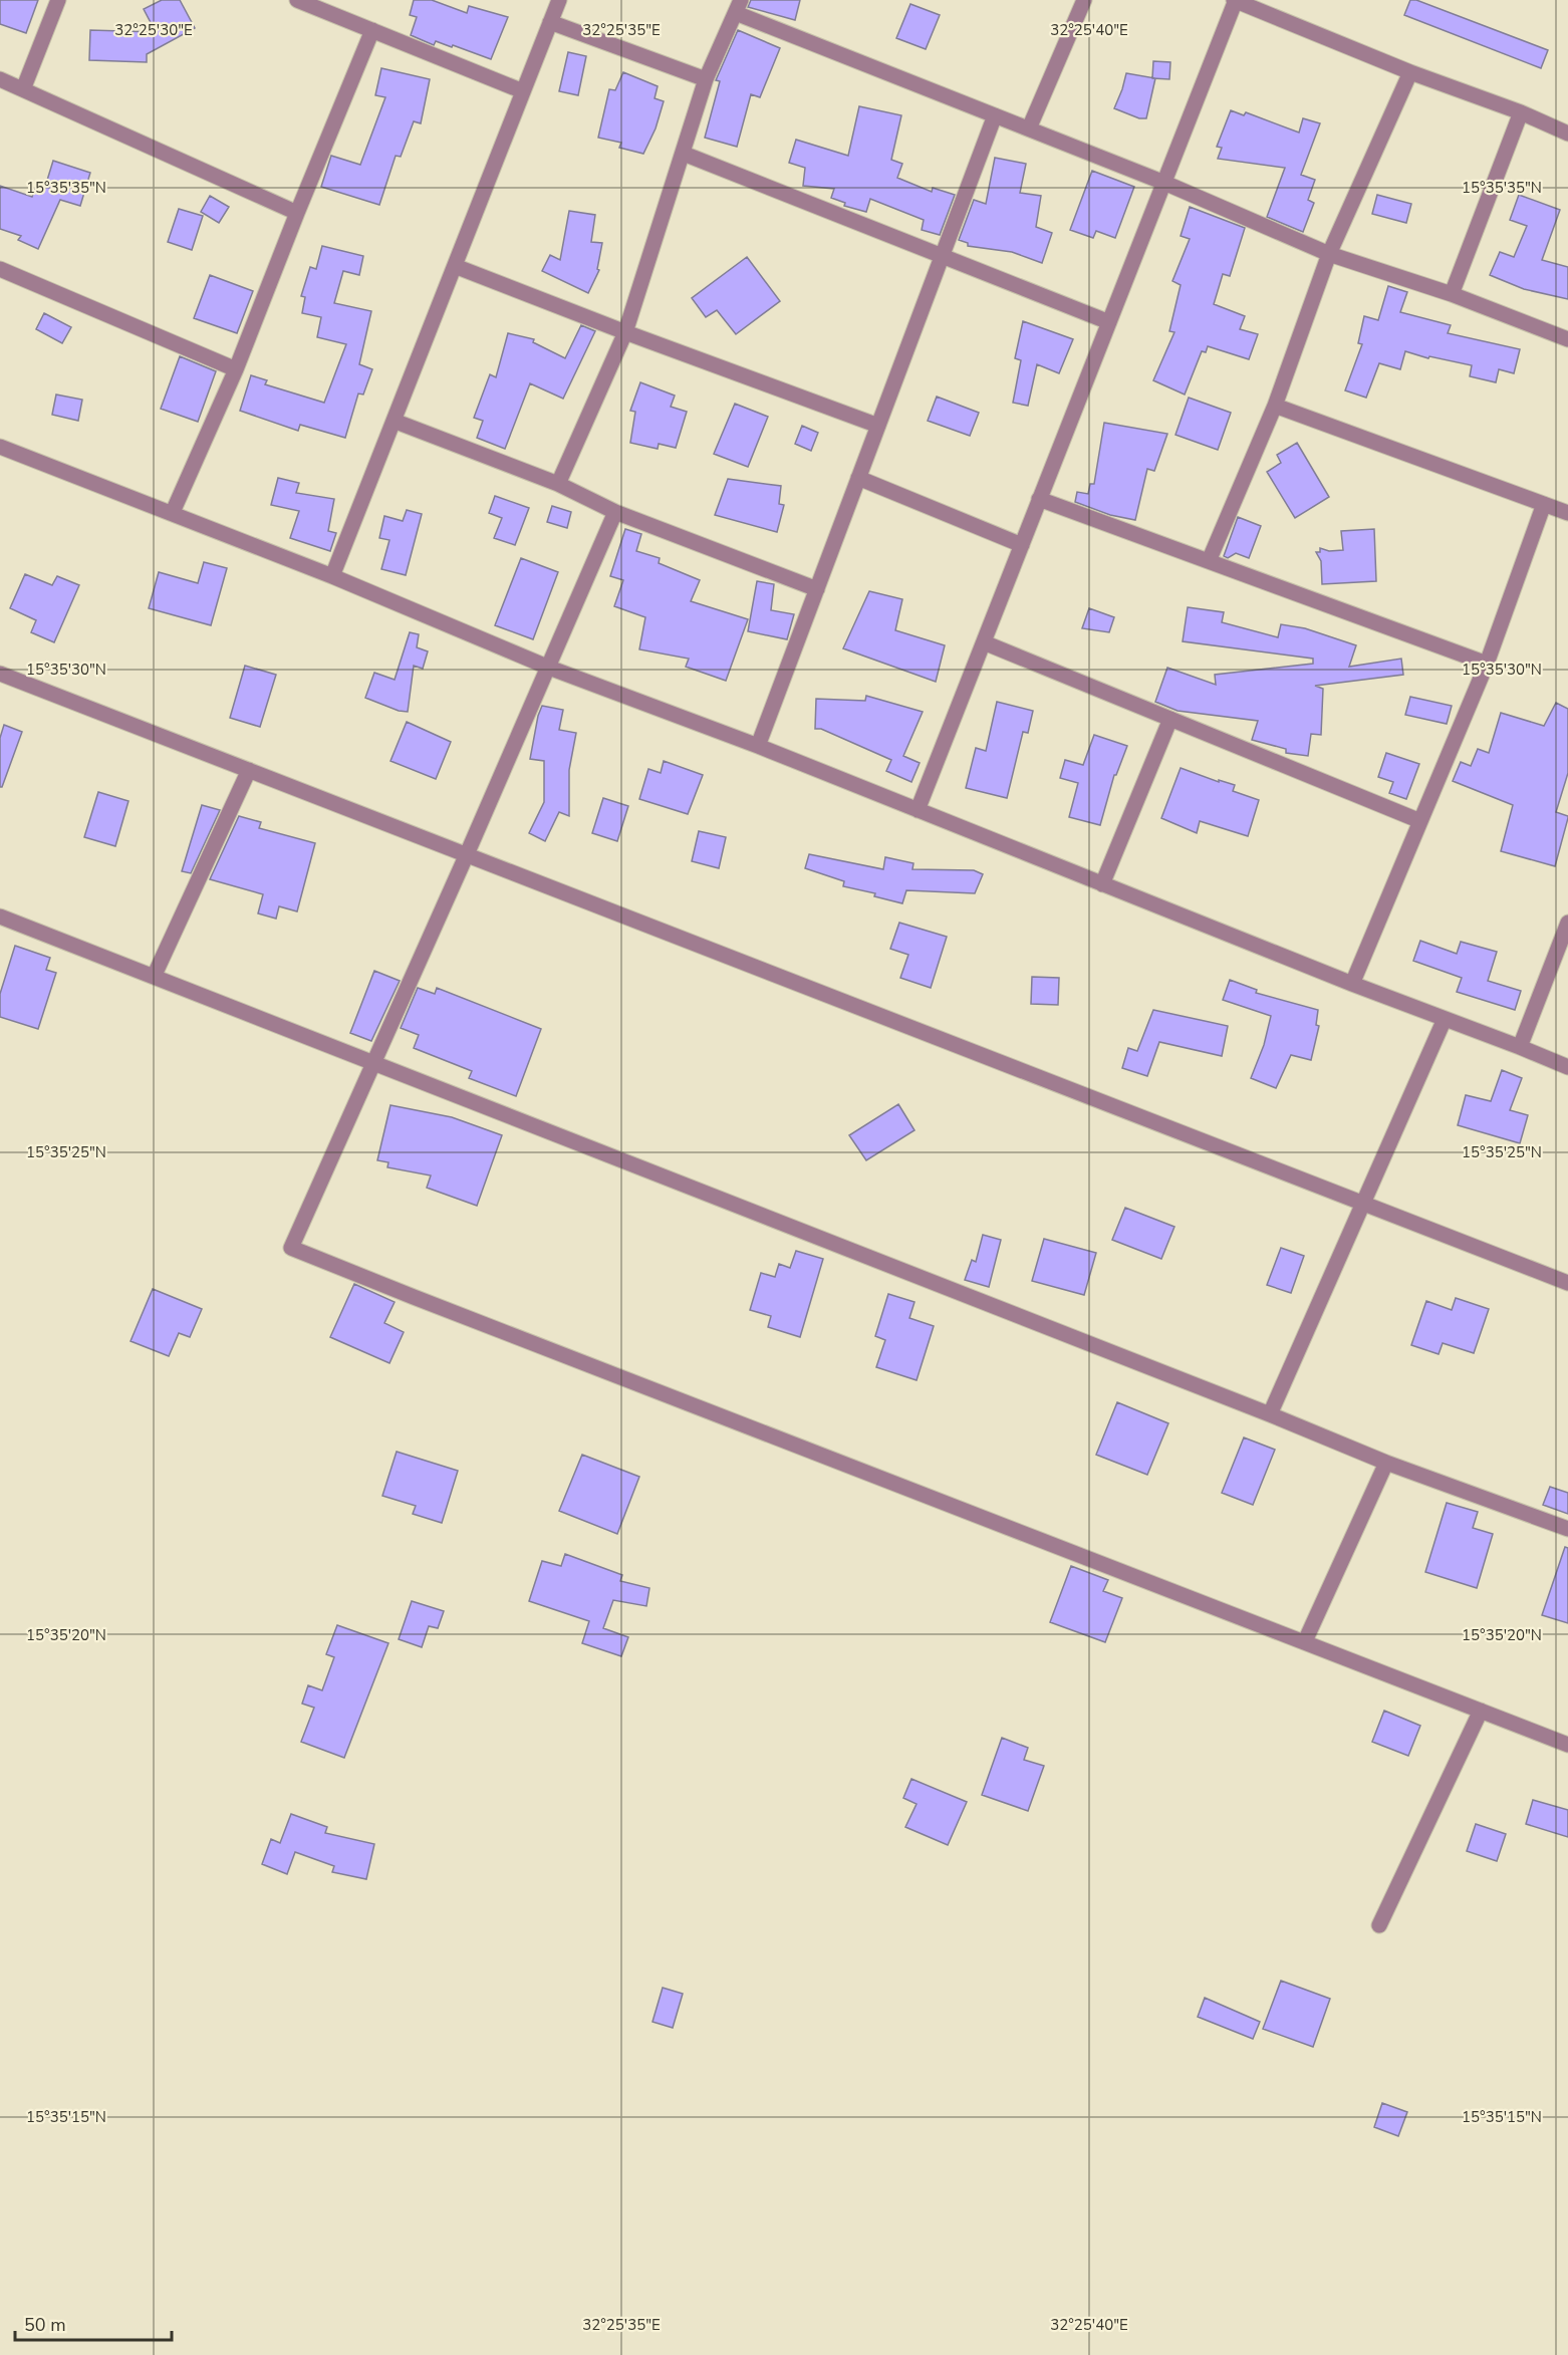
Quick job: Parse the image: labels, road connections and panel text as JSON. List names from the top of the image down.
{
  "scale_bar": "50 m",
  "coordinates": [
    "32°25'30\"E",
    "32°25'35\"E",
    "32°25'40\"E",
    "15°35'35\"N",
    "15°35'30\"N",
    "15°35'25\"N",
    "15°35'20\"N",
    "15°35'15\"N"
  ]
}
